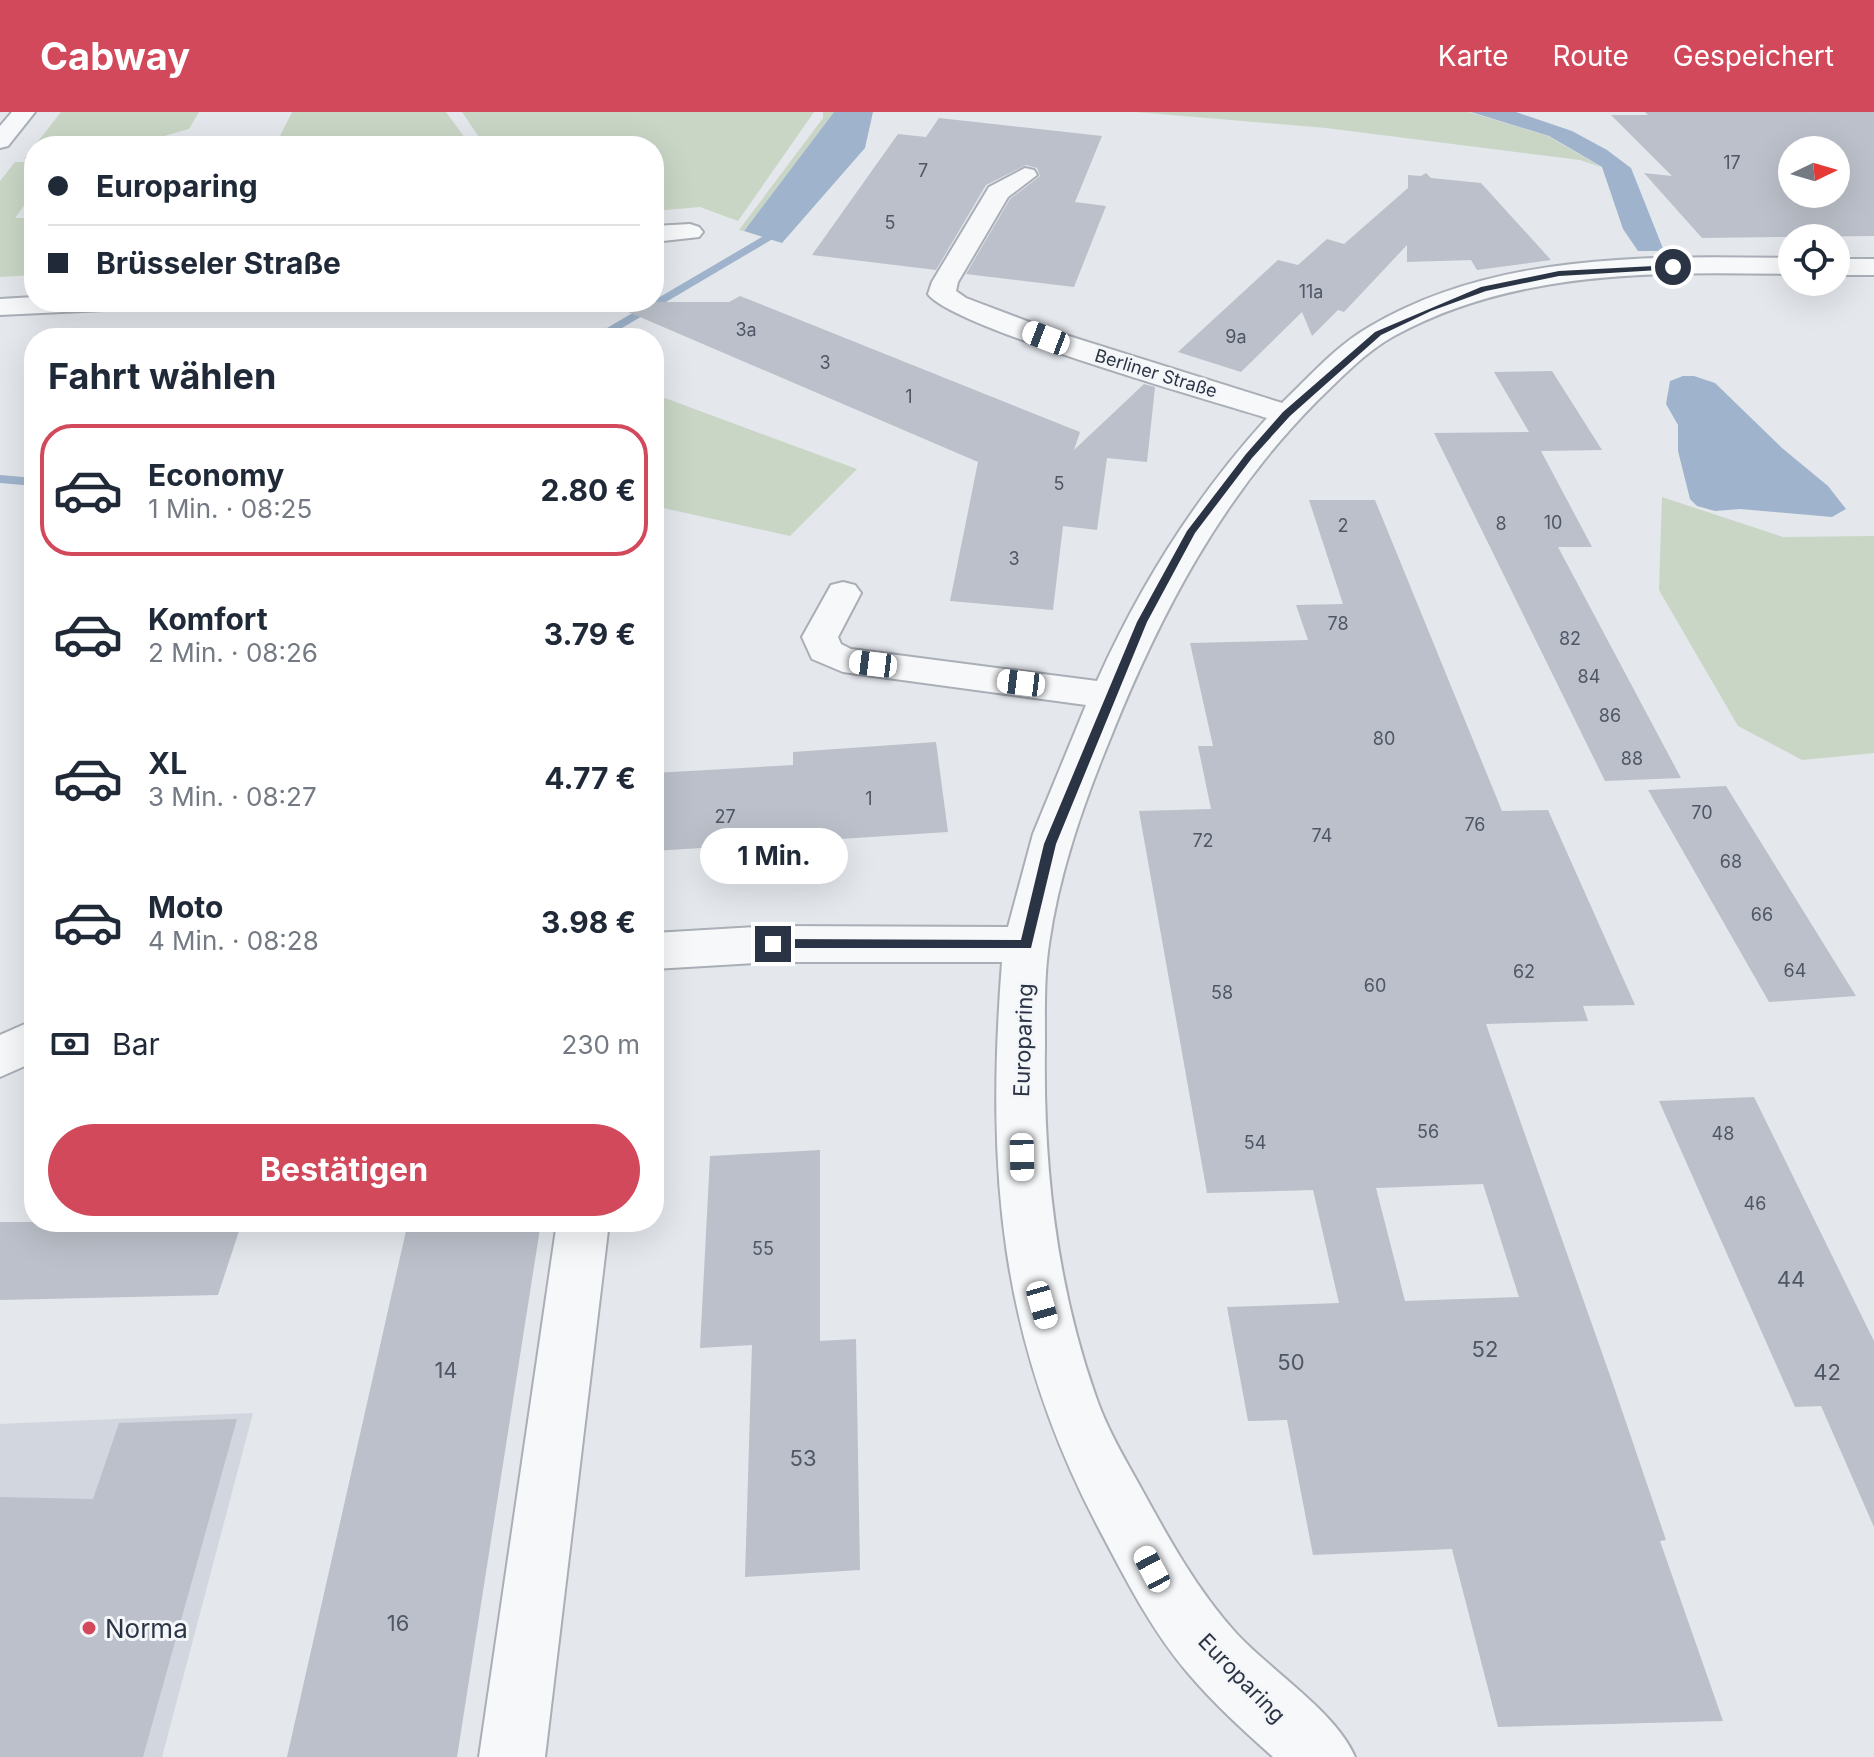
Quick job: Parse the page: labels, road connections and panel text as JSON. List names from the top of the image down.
{
  "streets": {
    "street": ["Berliner Straße", "Europaring"]
  },
  "crossings": [
    ["Berliner Straße", "Europaring"]
  ],
  "places": ["Norma"],
  "house_numbers": [
    "17",
    "7",
    "5",
    "11a",
    "3a",
    "9a",
    "3",
    "1",
    "5",
    "10",
    "8",
    "2",
    "3",
    "78",
    "82",
    "84",
    "86",
    "80",
    "88",
    "1",
    "70",
    "27",
    "76",
    "74",
    "72",
    "68",
    "66",
    "64",
    "62",
    "60",
    "58",
    "56",
    "48",
    "54",
    "46",
    "55",
    "44",
    "52",
    "50",
    "14",
    "42",
    "53",
    "16"
  ],
  "north": "right",
  "page": {
    "header": "Cabway",
    "nav": ["Karte", "Route", "Gespeichert"],
    "banner": ["Europaring", "Brüsseler Straße"],
    "heading": "Fahrt wählen",
    "list": [
      {
        "name": "Economy",
        "note": "1 Min. · 08:25",
        "value": "2.80 €"
      },
      {
        "name": "Komfort",
        "note": "2 Min. · 08:26",
        "value": "3.79 €"
      },
      {
        "name": "XL",
        "note": "3 Min. · 08:27",
        "value": "4.77 €"
      },
      {
        "name": "Moto",
        "note": "4 Min. · 08:28",
        "value": "3.98 €"
      }
    ],
    "bubble": "1 Min.",
    "pay": ["Bar", "230 m"],
    "buttons": "Bestätigen"
  }
}
